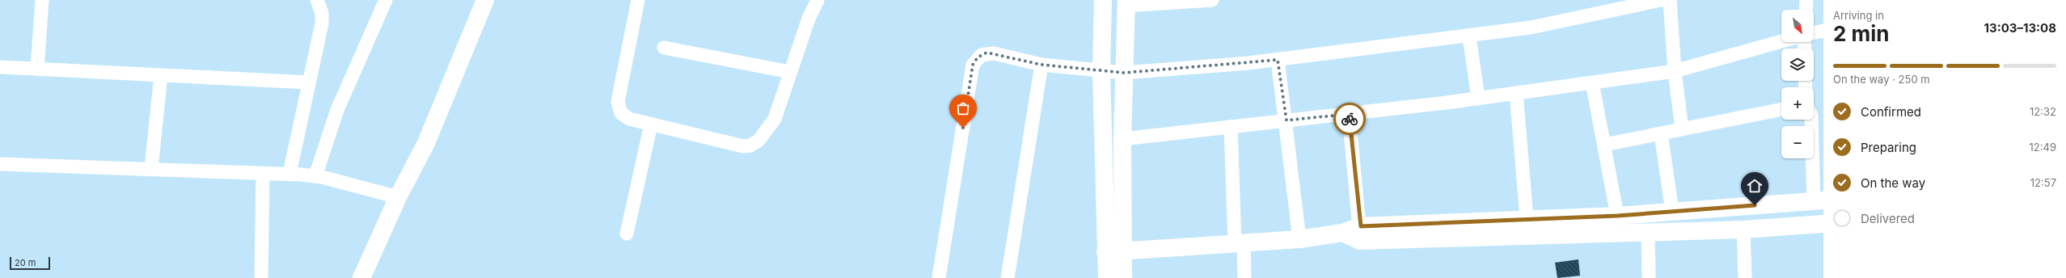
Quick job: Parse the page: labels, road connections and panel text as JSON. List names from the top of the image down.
{
  "scale_bar": "20 m",
  "north": "bottom right",
  "page": {
    "heading": ["2 min", "Arriving in", "13:03–13:08"],
    "map_buttons": ["+", "−"],
    "bar": "On the way · 250 m",
    "list": [
      ["Confirmed", "12:32"],
      ["Preparing", "12:49"],
      ["On the way", "12:57"],
      "Delivered"
    ],
    "scale": "20 m"
  }
}
